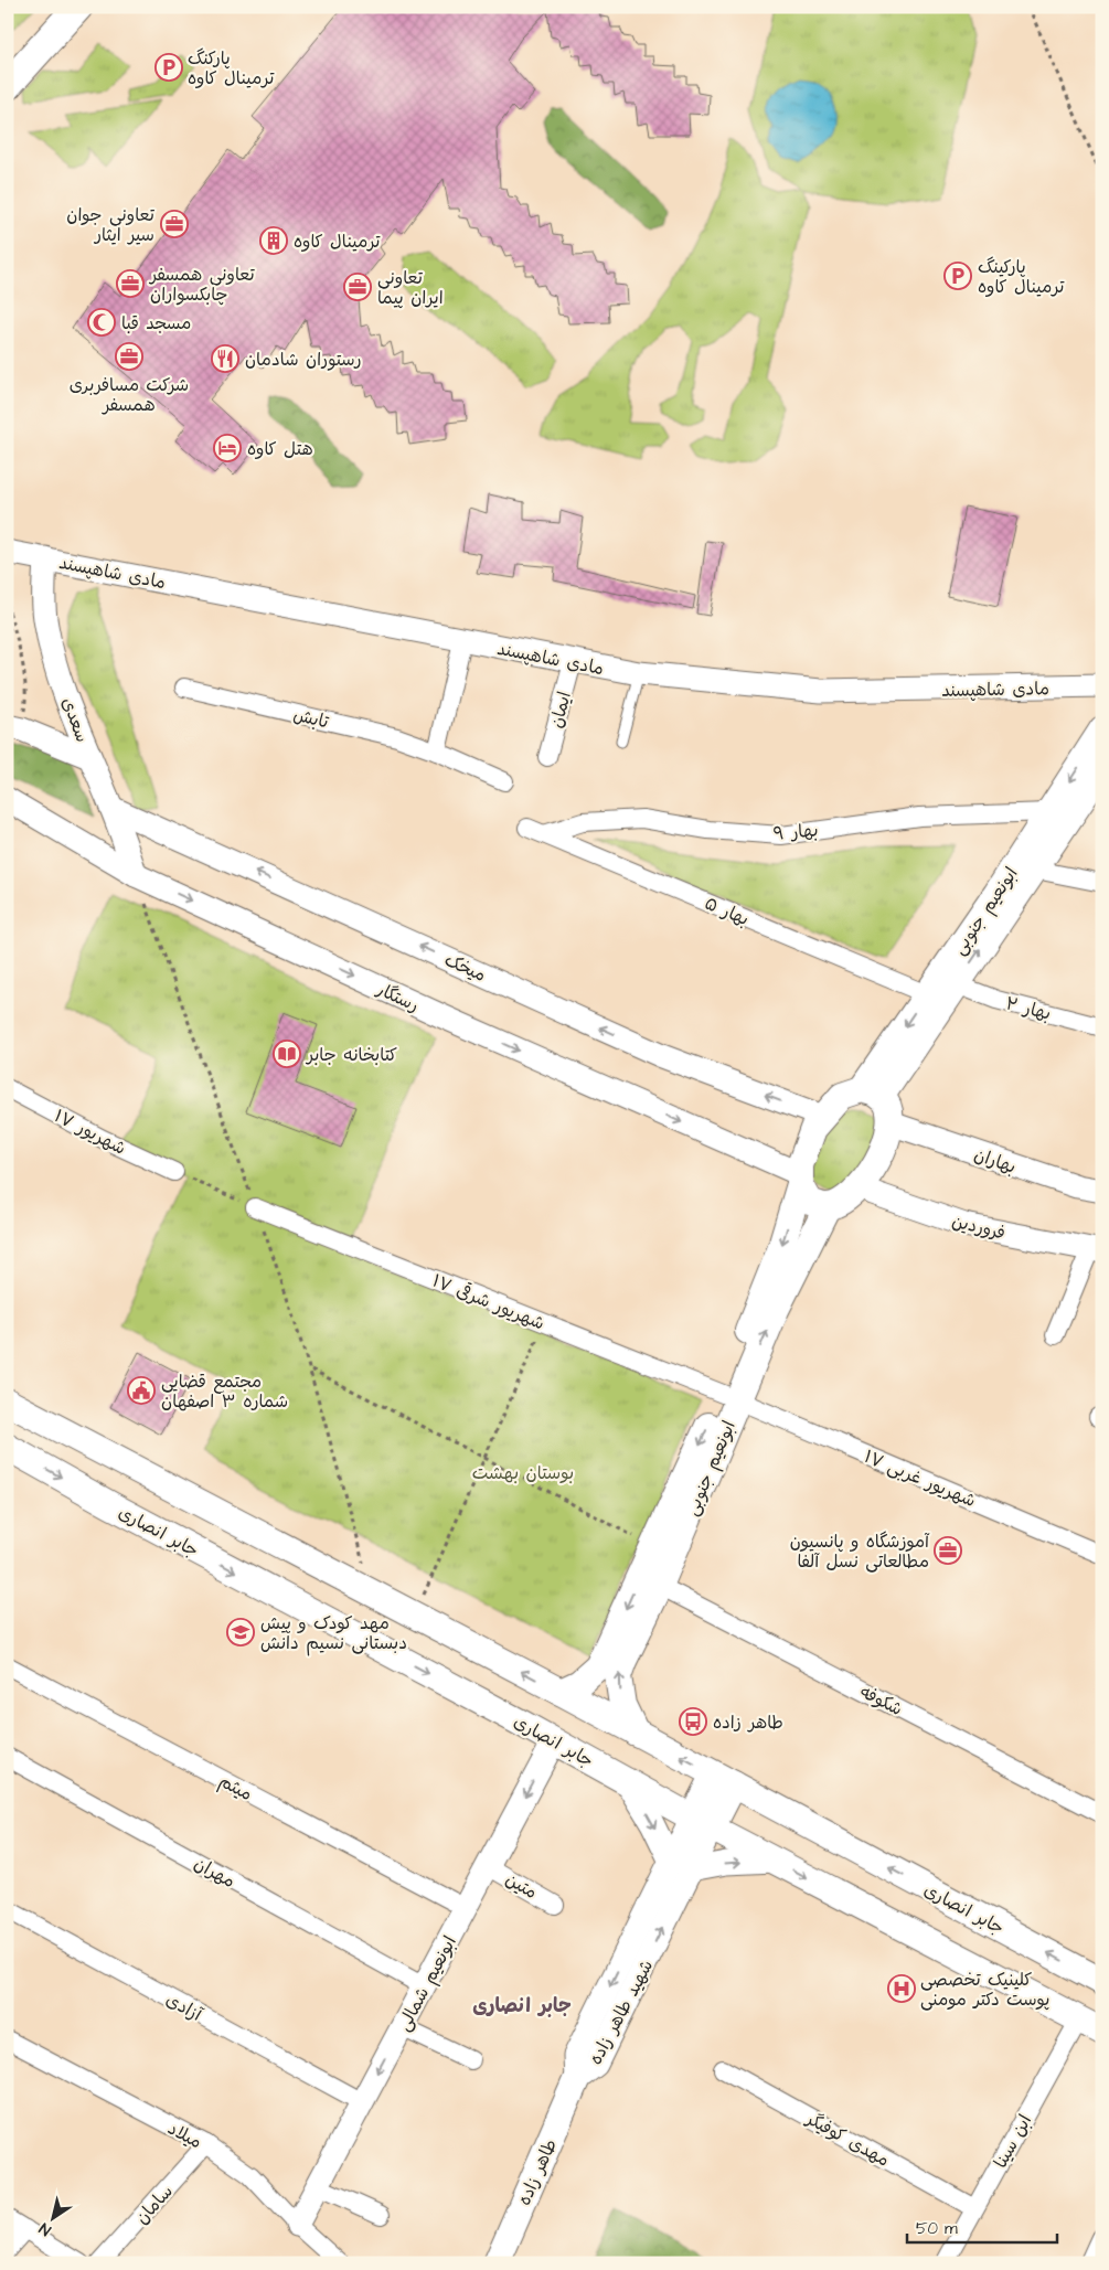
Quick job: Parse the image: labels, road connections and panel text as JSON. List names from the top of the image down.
{
  "streets": {
    "main road": ["ابونعیم جنوبی", "جابر انصاری", "طاهر زاده"],
    "street": [
      "مادی شاهپسند",
      "ایمان",
      "تابش",
      "سعدی",
      "بهار ۹",
      "بهار ۵",
      "میخک",
      "رستگار",
      "بهار ۲",
      "۱۷ شهریور",
      "بهاران",
      "فروردین",
      "۱۷ شهریور شرقی",
      "۱۷ شهریور غربی",
      "شکوفه",
      "میثم",
      "مهران",
      "متین",
      "ابونعیم شمالی",
      "آزادی",
      "شهید طاهر زاده",
      "میلاد",
      "مهدی کوفیگر",
      "ابن سینا",
      "سامان"
    ]
  },
  "crossings": [
    ["مادی شاهپسند", "ایمان"],
    ["مادی شاهپسند", "سعدی"],
    ["سعدی", "میخک"],
    ["سعدی", "رستگار"],
    ["بهار ۹", "بهار ۵"],
    ["بهار ۹", "ابونعیم جنوبی"],
    ["بهار ۵", "ابونعیم جنوبی"],
    ["ابونعیم جنوبی", "میخک"],
    ["ابونعیم جنوبی", "رستگار"],
    ["ابونعیم جنوبی", "بهار ۲"],
    ["ابونعیم جنوبی", "بهاران"],
    ["ابونعیم جنوبی", "فروردین"],
    ["ابونعیم جنوبی", "۱۷ شهریور شرقی"],
    ["ابونعیم جنوبی", "۱۷ شهریور غربی"],
    ["ابونعیم جنوبی", "جابر انصاری"],
    ["ابونعیم جنوبی", "شکوفه"],
    ["میخک", "رستگار"],
    ["میخک", "بهاران"],
    ["میخک", "فروردین"],
    ["رستگار", "بهاران"],
    ["رستگار", "فروردین"],
    ["بهاران", "فروردین"],
    ["۱۷ شهریور شرقی", "۱۷ شهریور غربی"],
    ["جابر انصاری", "ابونعیم شمالی"],
    ["جابر انصاری", "شهید طاهر زاده"],
    ["جابر انصاری", "ابن سینا"],
    ["میثم", "ابونعیم شمالی"],
    ["مهران", "ابونعیم شمالی"],
    ["متین", "ابونعیم شمالی"],
    ["ابونعیم شمالی", "آزادی"],
    ["ابونعیم شمالی", "میلاد"],
    ["شهید طاهر زاده", "طاهر زاده"],
    ["میلاد", "سامان"],
    ["مهدی کوفیگر", "ابن سینا"]
  ],
  "one_way": ["میخک", "رستگار", "ابونعیم شمالی"],
  "districts": ["جابر انصاری"],
  "parks": ["بوستان بهشت"],
  "places": {
    "parking": ["پارکنگ ترمینال کاوه", "پارکینگ ترمینال کاوه"],
    "office": [
      "تعاونی جوان سیر ایثار",
      "تعاونی همسفر چابکسواران",
      "تعاونی ایران پیما",
      "شرکت مسافربری همسفر",
      "آموزشگاه و پانسیون مطالعاتی نسل آلفا"
    ],
    "building": ["ترمینال کاوه"],
    "mosque": ["مسجد قبا"],
    "restaurant": ["رستوران شادمان"],
    "hotel": ["هتل کاوه"],
    "library": ["کتابخانه جابر"],
    "public building": ["مجتمع قضایی شماره ۳ اصفهان"],
    "school or university": ["مهد کودک و پیش دبستانی نسیم دانش"],
    "bus stop": ["طاهر زاده"],
    "hospital": ["کلینیک تخصصی پوست دکتر مومنی"]
  },
  "scale_bar": "50 m",
  "north": "bottom left"
}
